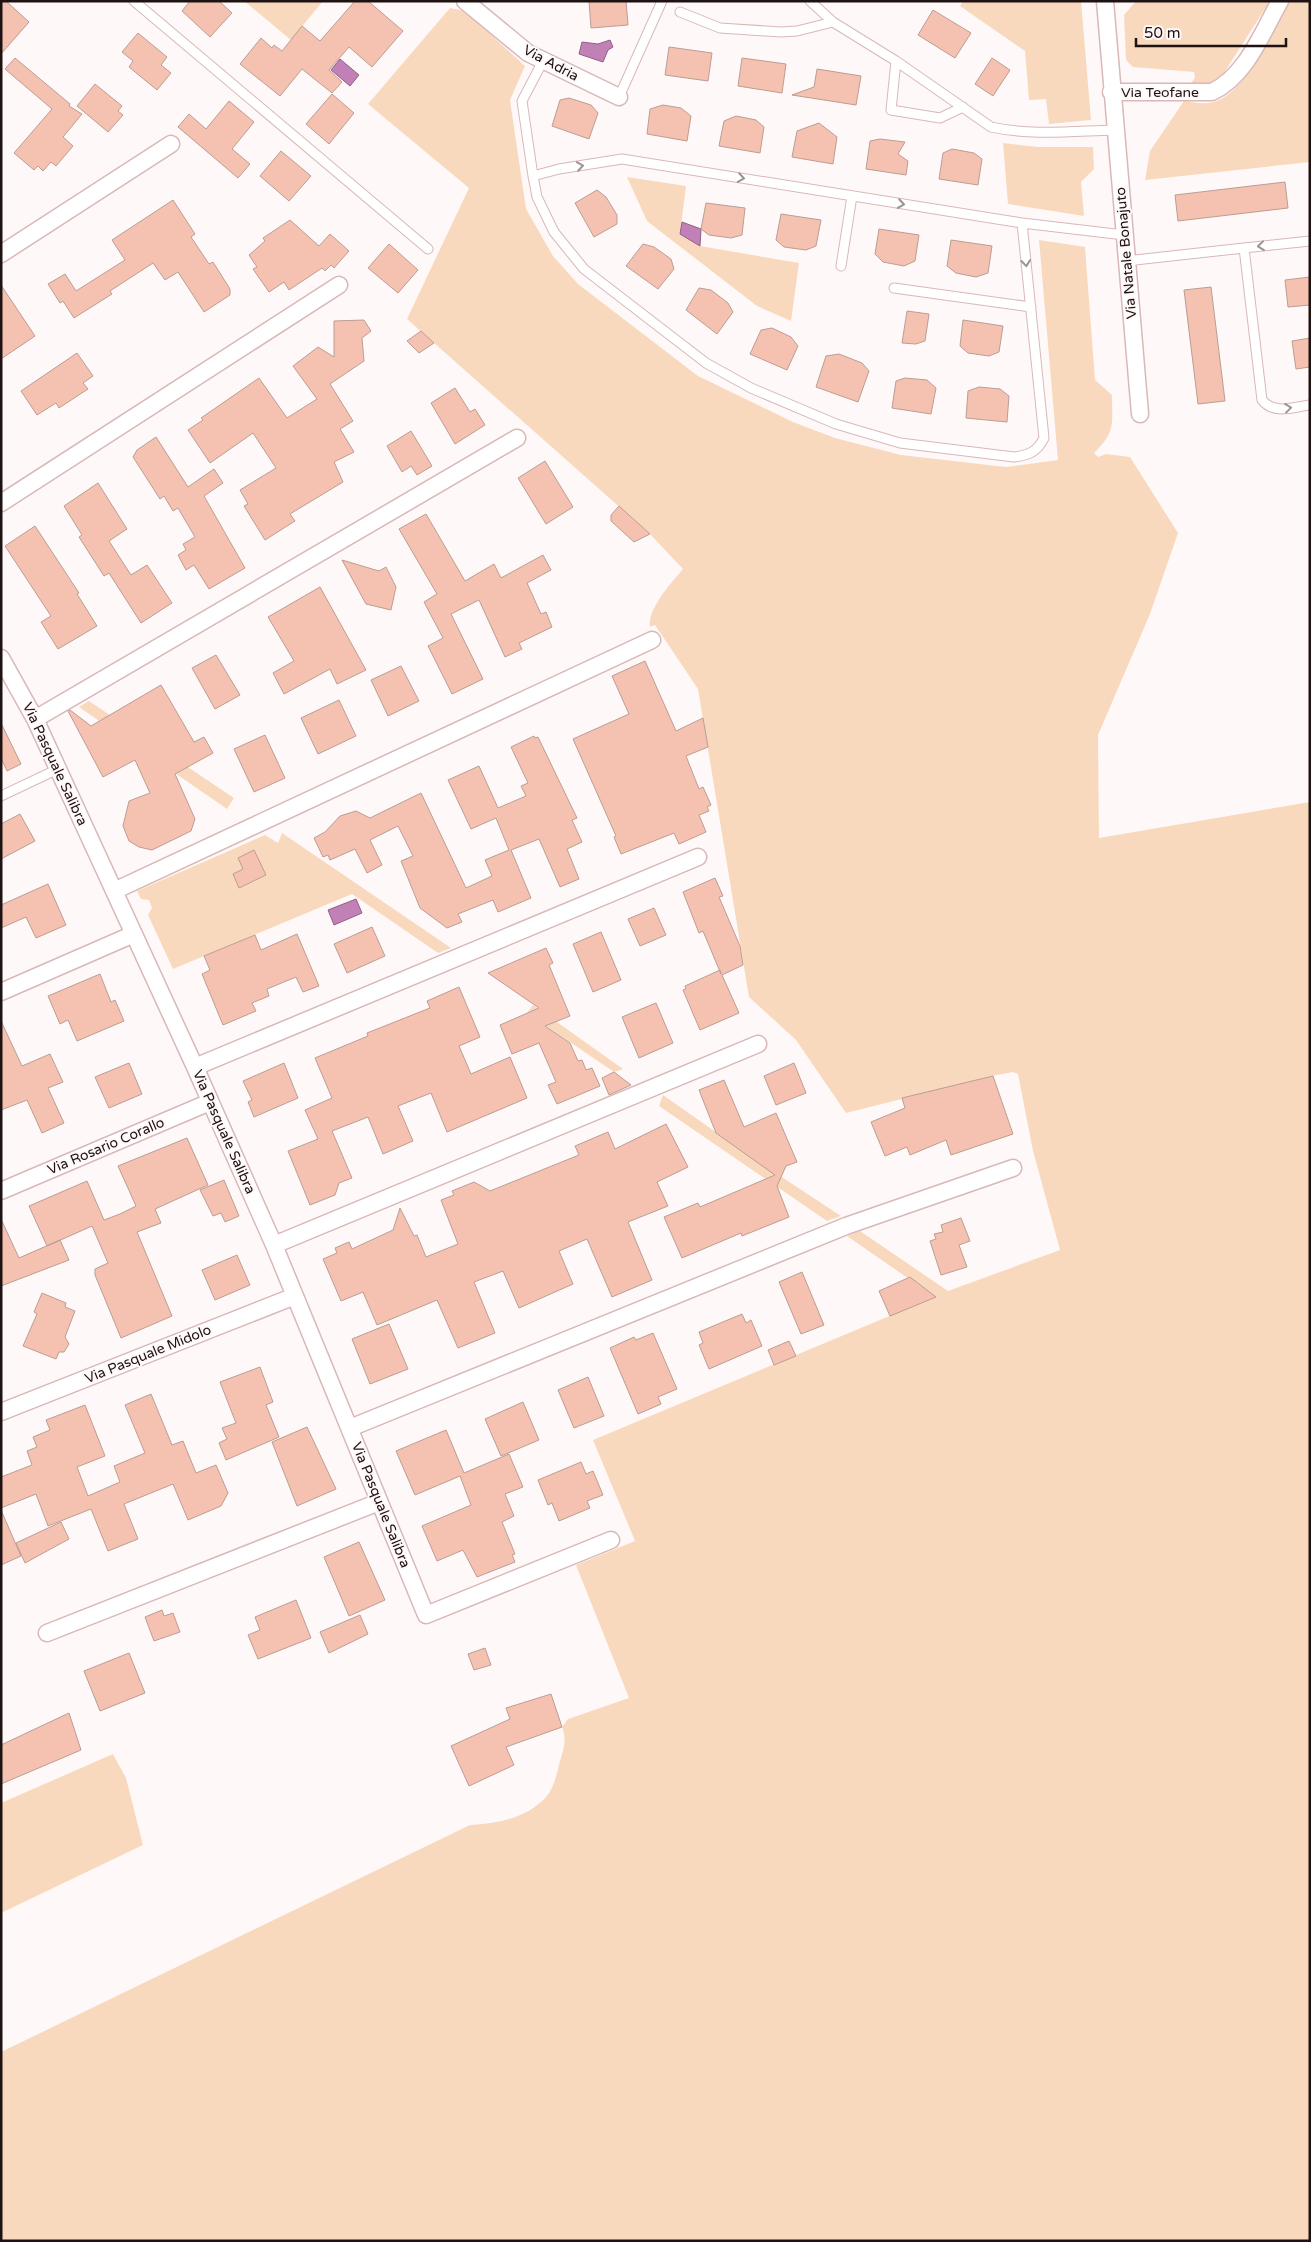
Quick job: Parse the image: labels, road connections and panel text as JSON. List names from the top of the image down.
{
  "streets": {
    "street": [
      "Via Adria",
      "Via Teofane",
      "Via Natale Bonajuto",
      "Via Pasquale Salibra",
      "Via Rosario Corallo",
      "Via Pasquale Midolo"
    ]
  },
  "crossings": [
    ["Via Teofane", "Via Natale Bonajuto"],
    ["Via Pasquale Salibra", "Via Rosario Corallo"],
    ["Via Pasquale Salibra", "Via Pasquale Midolo"]
  ],
  "scale_bar": "50 m"
}
